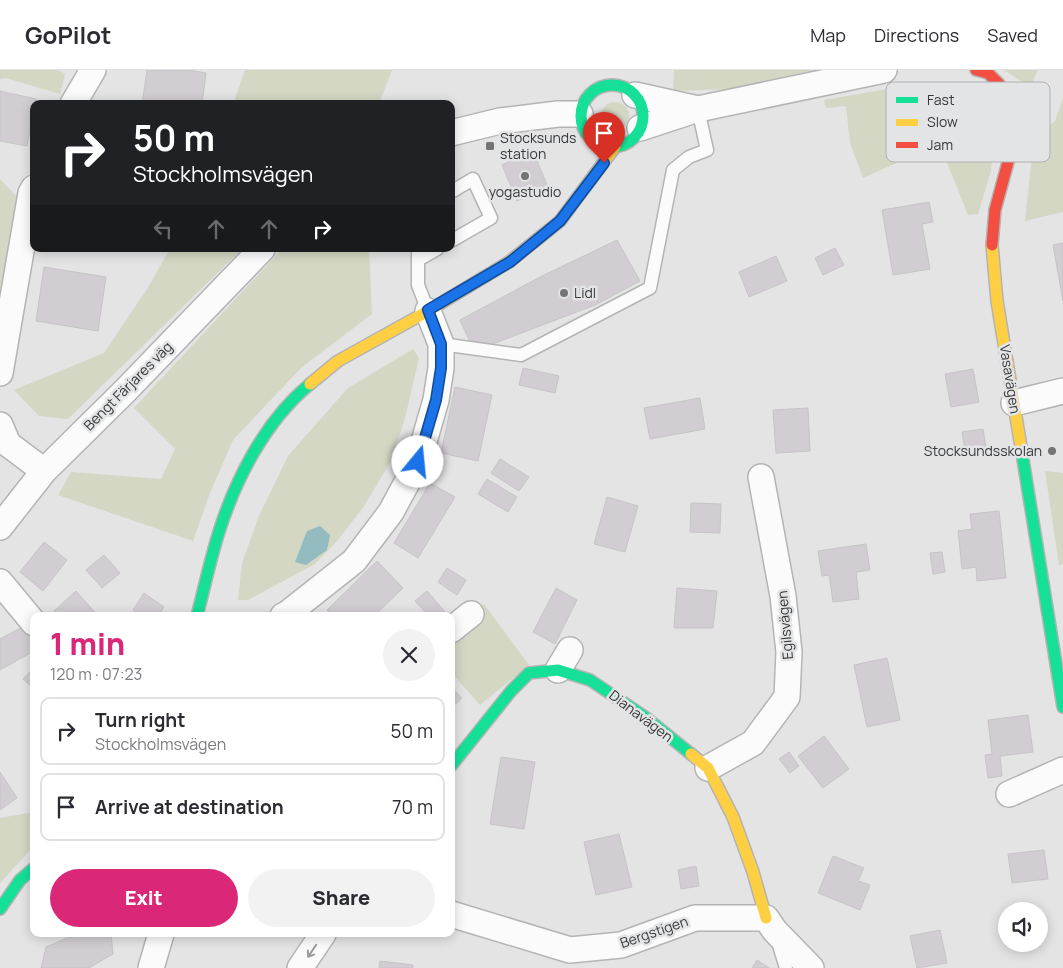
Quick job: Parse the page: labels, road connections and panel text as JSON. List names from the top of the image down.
{
  "streets": {
    "street": [
      "Vasavägen",
      "Bengt Färjares väg",
      "Egilsvägen",
      "Dianavägen",
      "Bergstigen"
    ]
  },
  "crossings": [
    ["Egilsvägen", "Dianavägen"],
    ["Dianavägen", "Bergstigen"]
  ],
  "places": {
    "transit": ["Stocksunds station"],
    "other": ["yogastudio", "Lidl", "Stocksundsskolan"]
  },
  "legend": ["Fast", "Slow", "Jam"],
  "page": {
    "header": "GoPilot",
    "nav": ["Map", "Directions", "Saved"],
    "turn": ["50 m", "Stockholmsvägen"],
    "heading": ["1 min", "120 m · 07:23"],
    "list": [
      {
        "name": "Turn right",
        "note": "Stockholmsvägen",
        "value": "50 m"
      },
      {
        "name": "Arrive at destination",
        "value": "70 m"
      }
    ],
    "buttons": ["Exit", "Share"]
  }
}
